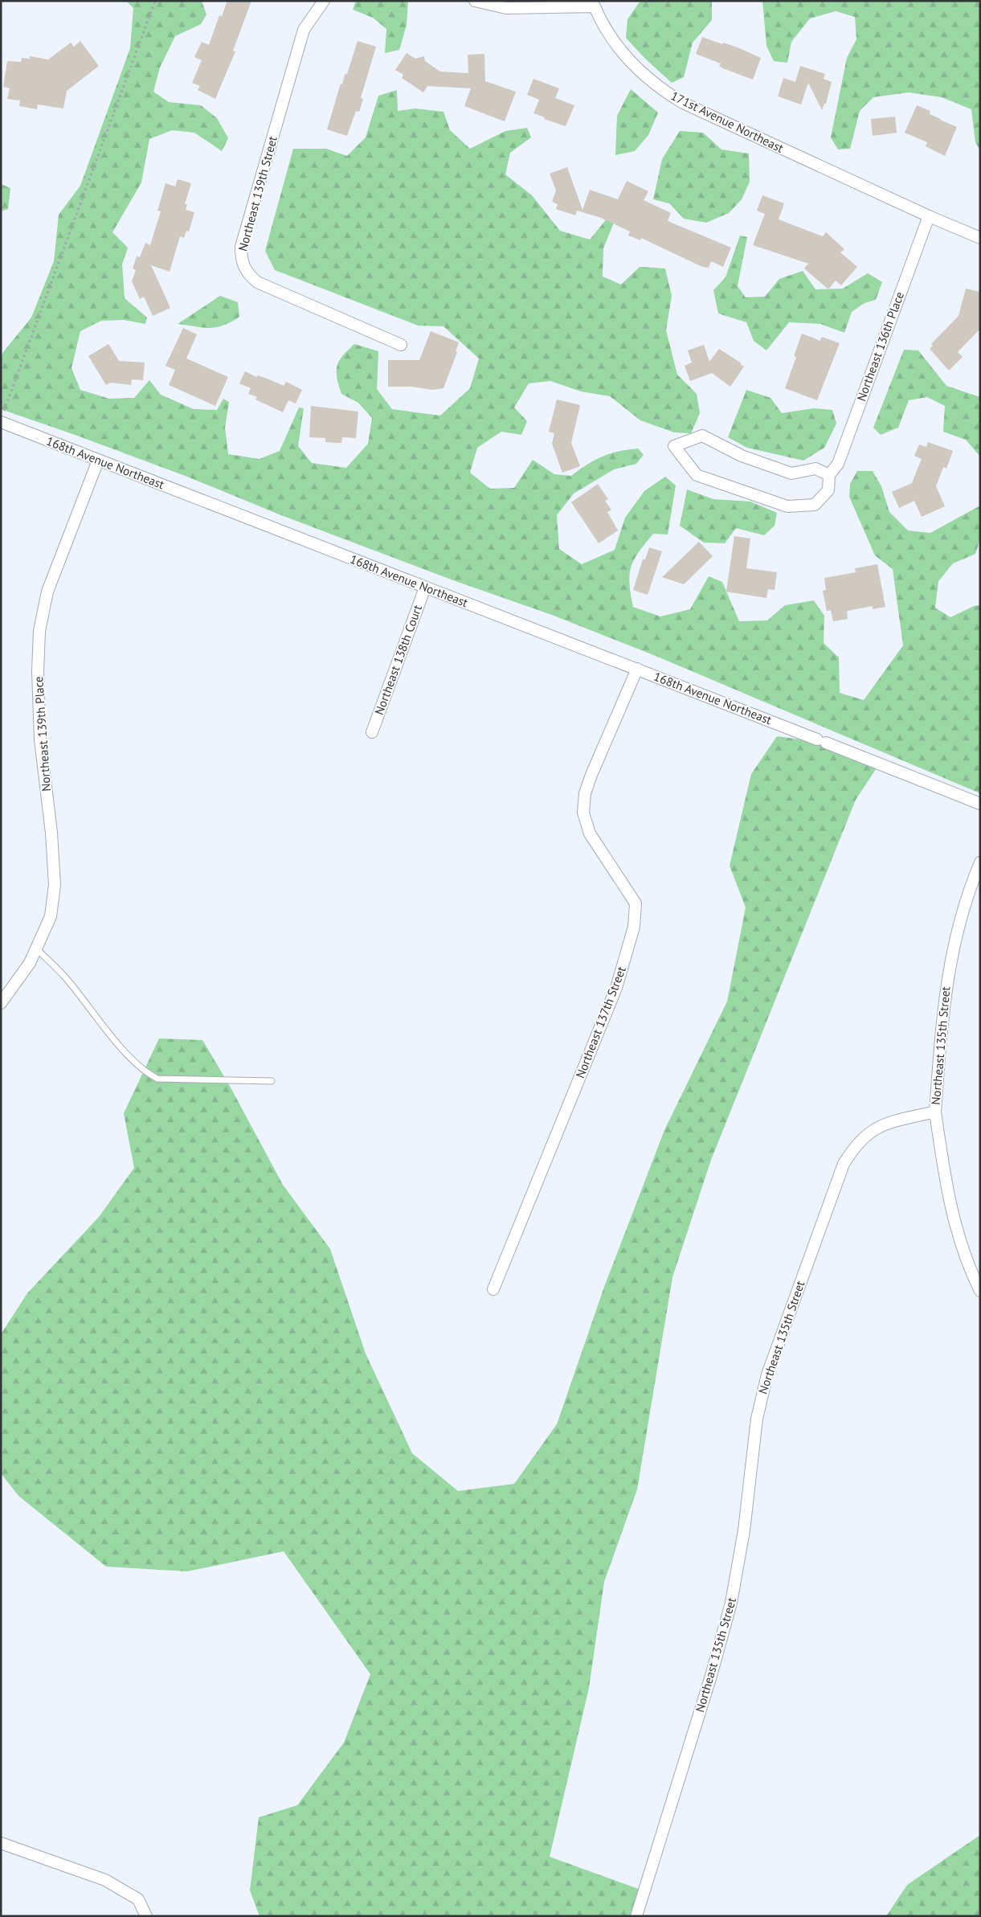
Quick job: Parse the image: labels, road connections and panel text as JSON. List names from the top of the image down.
{
  "streets": {
    "street": [
      "171st Avenue Northeast",
      "Northeast 139th Street",
      "Northeast 136th Place",
      "168th Avenue Northeast",
      "Northeast 138th Court",
      "Northeast 139th Place",
      "Northeast 137th Street",
      "Northeast 135th Street"
    ]
  },
  "crossings": [
    ["171st Avenue Northeast", "Northeast 136th Place"],
    ["168th Avenue Northeast", "Northeast 138th Court"],
    ["168th Avenue Northeast", "Northeast 139th Place"],
    ["168th Avenue Northeast", "Northeast 137th Street"]
  ]
}
